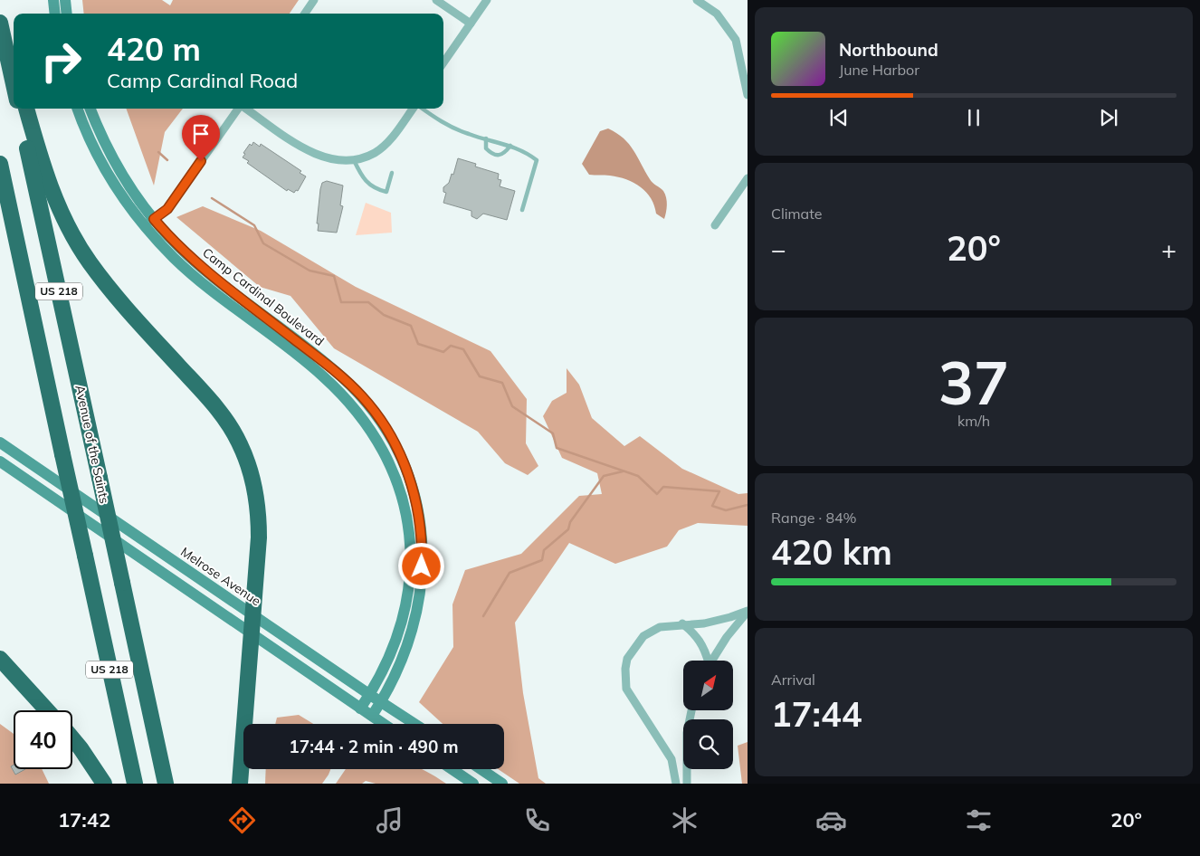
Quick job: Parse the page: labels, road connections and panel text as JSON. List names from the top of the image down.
{
  "streets": {
    "highway": ["US 218", "Avenue of the Saints"],
    "street": ["Camp Cardinal Boulevard", "Melrose Avenue"]
  },
  "crossings": [
    ["Camp Cardinal Boulevard", "Melrose Avenue"]
  ],
  "north": "top right",
  "page": {
    "turn": ["420 m", "Camp Cardinal Road"],
    "song": ["Northbound", "June Harbor"],
    "tile": [
      "Climate",
      ["37", "km/h"],
      ["Range · 84%", "420 km"],
      ["Arrival", "17:44"]
    ],
    "heat": ["−", "20°", "+"],
    "limit": "40",
    "trip": "17:44 · 2 min · 490 m",
    "tabs": ["17:42", "20°"]
  }
}
